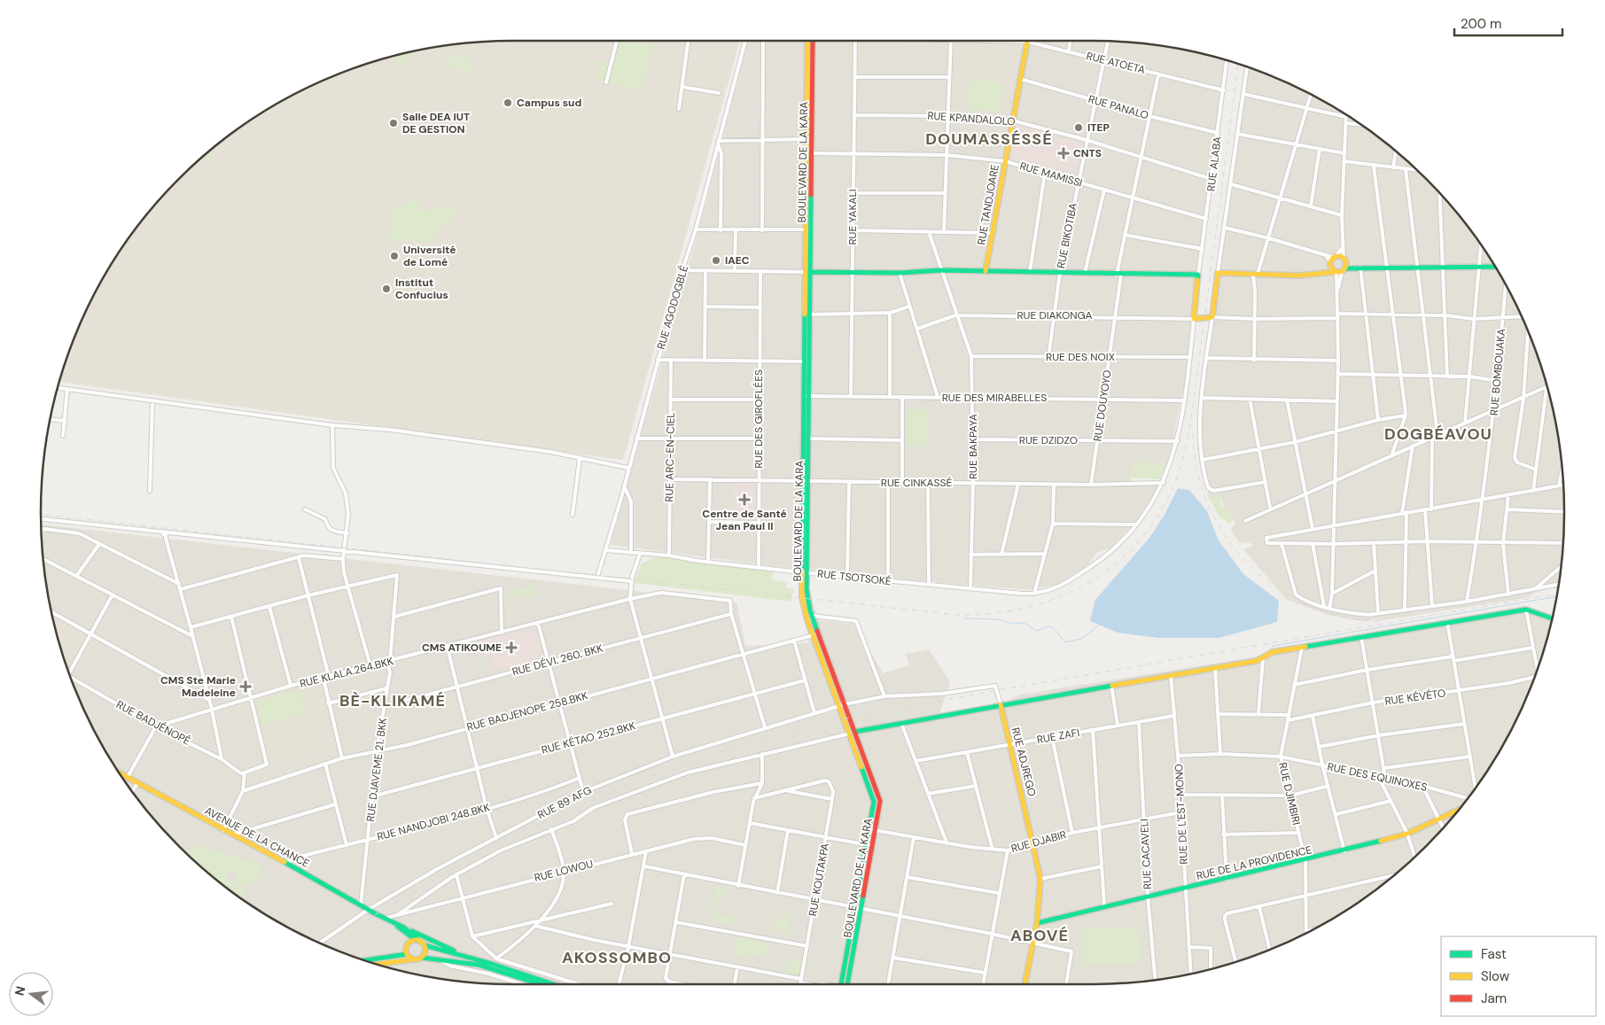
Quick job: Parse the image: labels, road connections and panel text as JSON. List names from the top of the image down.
{
  "streets": {
    "main road": [
      "BOULEVARD DE LA KARA",
      "RUE TANDJOARE",
      "RUE ADJREGO",
      "AVENUE DE LA CHANCE",
      "RUE DE LA PROVIDENCE"
    ],
    "street": [
      "RUE ATOETA",
      "RUE PANALO",
      "RUE KPANDALOLO",
      "RUE ALABA",
      "RUE MAMISSI",
      "RUE YAKALI",
      "RUE BIKOTIBA",
      "RUE AGODOGBLÉ",
      "RUE DIAKONGA",
      "RUE DES NOIX",
      "RUE BOMBOUAKA",
      "RUE DES MIRABELLES",
      "RUE DOUYOYO",
      "RUE DES GIROFLÉES",
      "RUE DZIDZO",
      "RUE BAKPAYA",
      "RUE ARC-EN-CIEL",
      "RUE CINKASSÉ",
      "RUE TSOTSOKÉ",
      "RUE DÉVI. 260. BKK",
      "RUE KLALA.264.BKK",
      "RUE KÉVÉTO",
      "RUE BADJENOPE 258.BKK",
      "RUE BADJÉNOPÉ",
      "RUE ZAFI",
      "RUE KÉTAO 252.BKK",
      "RUE DJAVEME 21. BKK",
      "RUE DES EQUINOXES",
      "RUE DJIMBIRI",
      "RUE 89 AFG",
      "RUE DE L'EST-MONO",
      "RUE NANDJOBI 248.BKK",
      "RUE DJABIR",
      "RUE CACAVELI",
      "RUE LOWOU",
      "RUE KOUTAKPA"
    ]
  },
  "crossings": [
    ["RUE ATOETA", "RUE ALABA"],
    ["RUE ATOETA", "RUE BIKOTIBA"],
    ["RUE ATOETA", "RUE DOUYOYO"],
    ["RUE PANALO", "RUE ALABA"],
    ["RUE PANALO", "RUE TANDJOARE"],
    ["RUE PANALO", "RUE BIKOTIBA"],
    ["RUE PANALO", "RUE DOUYOYO"],
    ["RUE KPANDALOLO", "RUE ALABA"],
    ["RUE KPANDALOLO", "RUE TANDJOARE"],
    ["RUE KPANDALOLO", "RUE YAKALI"],
    ["RUE KPANDALOLO", "RUE BIKOTIBA"],
    ["RUE KPANDALOLO", "RUE DOUYOYO"],
    ["BOULEVARD DE LA KARA", "RUE MAMISSI"],
    ["BOULEVARD DE LA KARA", "RUE DES MIRABELLES"],
    ["BOULEVARD DE LA KARA", "RUE CINKASSÉ"],
    ["BOULEVARD DE LA KARA", "RUE TSOTSOKÉ"],
    ["BOULEVARD DE LA KARA", "RUE BADJENOPE 258.BKK"],
    ["BOULEVARD DE LA KARA", "RUE 89 AFG"],
    ["BOULEVARD DE LA KARA", "RUE DJABIR"],
    ["RUE ALABA", "RUE MAMISSI"],
    ["RUE MAMISSI", "RUE TANDJOARE"],
    ["RUE MAMISSI", "RUE YAKALI"],
    ["RUE MAMISSI", "RUE BIKOTIBA"],
    ["RUE MAMISSI", "RUE DOUYOYO"],
    ["RUE YAKALI", "RUE DES MIRABELLES"],
    ["RUE BIKOTIBA", "RUE DIAKONGA"],
    ["RUE BIKOTIBA", "RUE DES NOIX"],
    ["RUE AGODOGBLÉ", "RUE TSOTSOKÉ"],
    ["RUE DIAKONGA", "RUE DOUYOYO"],
    ["RUE DIAKONGA", "RUE BAKPAYA"],
    ["RUE DIAKONGA", "RUE TSOTSOKÉ"],
    ["RUE DES NOIX", "RUE DOUYOYO"],
    ["RUE DES NOIX", "RUE BAKPAYA"],
    ["RUE DES NOIX", "RUE TSOTSOKÉ"],
    ["RUE DES MIRABELLES", "RUE DOUYOYO"],
    ["RUE DES MIRABELLES", "RUE BAKPAYA"],
    ["RUE DES MIRABELLES", "RUE TSOTSOKÉ"],
    ["RUE DOUYOYO", "RUE DZIDZO"],
    ["RUE DOUYOYO", "RUE CINKASSÉ"],
    ["RUE DES GIROFLÉES", "RUE CINKASSÉ"],
    ["RUE DES GIROFLÉES", "RUE TSOTSOKÉ"],
    ["RUE DZIDZO", "RUE BAKPAYA"],
    ["RUE DZIDZO", "RUE TSOTSOKÉ"],
    ["RUE BAKPAYA", "RUE CINKASSÉ"],
    ["RUE BAKPAYA", "RUE TSOTSOKÉ"],
    ["RUE ARC-EN-CIEL", "RUE CINKASSÉ"],
    ["RUE ARC-EN-CIEL", "RUE TSOTSOKÉ"],
    ["RUE CINKASSÉ", "RUE TSOTSOKÉ"],
    ["RUE DÉVI. 260. BKK", "RUE KLALA.264.BKK"],
    ["RUE DÉVI. 260. BKK", "RUE DJAVEME 21. BKK"],
    ["RUE KLALA.264.BKK", "RUE BADJÉNOPÉ"],
    ["RUE KLALA.264.BKK", "RUE DJAVEME 21. BKK"],
    ["RUE KÉVÉTO", "RUE DJIMBIRI"],
    ["RUE BADJENOPE 258.BKK", "RUE DJAVEME 21. BKK"],
    ["RUE ZAFI", "RUE ADJREGO"],
    ["RUE ZAFI", "RUE DE L'EST-MONO"],
    ["RUE ZAFI", "RUE CACAVELI"],
    ["RUE KÉTAO 252.BKK", "RUE DJAVEME 21. BKK"],
    ["RUE ADJREGO", "RUE 89 AFG"],
    ["RUE ADJREGO", "RUE DJABIR"],
    ["RUE ADJREGO", "RUE DE LA PROVIDENCE"],
    ["RUE DJAVEME 21. BKK", "RUE NANDJOBI 248.BKK"],
    ["RUE DJAVEME 21. BKK", "AVENUE DE LA CHANCE"],
    ["RUE DES EQUINOXES", "RUE DJIMBIRI"],
    ["RUE DES EQUINOXES", "RUE DE L'EST-MONO"],
    ["RUE DJIMBIRI", "RUE DE LA PROVIDENCE"],
    ["RUE 89 AFG", "AVENUE DE LA CHANCE"],
    ["RUE DE L'EST-MONO", "RUE DJABIR"],
    ["RUE DE L'EST-MONO", "RUE DE LA PROVIDENCE"],
    ["RUE NANDJOBI 248.BKK", "AVENUE DE LA CHANCE"],
    ["AVENUE DE LA CHANCE", "RUE LOWOU"],
    ["RUE DJABIR", "RUE CACAVELI"],
    ["RUE CACAVELI", "RUE DE LA PROVIDENCE"]
  ],
  "districts": [
    "DOUMASSÉSSÉ",
    "DOGBÉAVOU",
    "BÈ-KLIKAMÉ",
    "ABOVÉ",
    "AKOSSOMBO"
  ],
  "places": {
    "other": [
      "Campus sud",
      "Salle DEA IUT DE GESTION",
      "ITEP",
      "Université de Lomé",
      "IAEC",
      "Institut Confucius"
    ],
    "health": [
      "CNTS",
      "Centre de Santé Jean Paul II",
      "CMS ATIKOUME",
      "CMS Ste Marie Madeleine"
    ]
  },
  "legend": ["Fast", "Slow", "Jam"],
  "scale_bar": "200 m",
  "north": "left"
}
